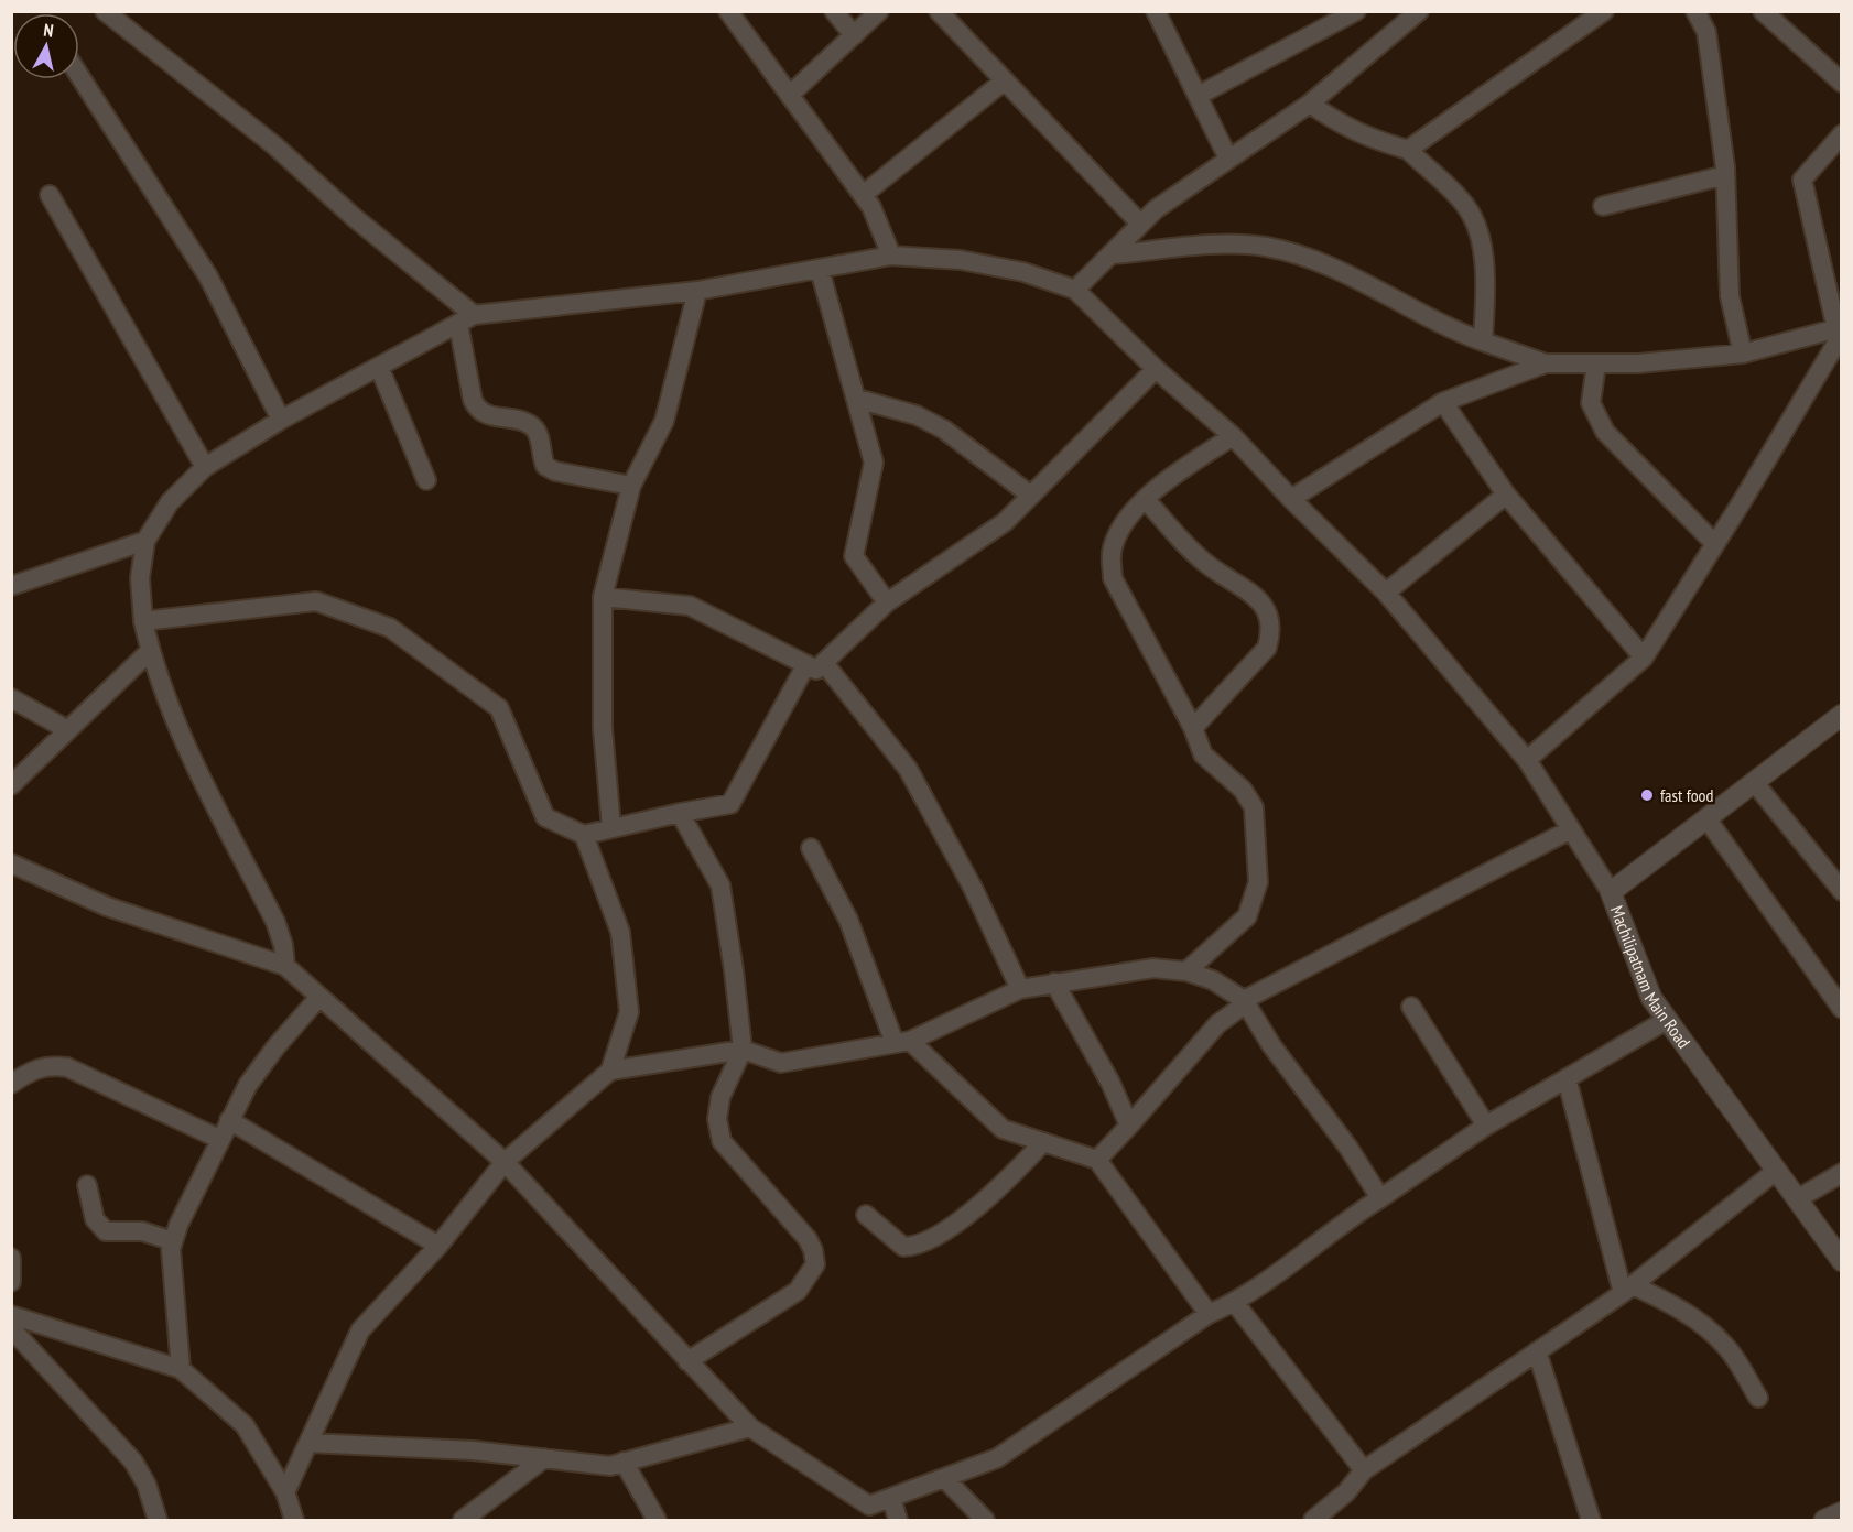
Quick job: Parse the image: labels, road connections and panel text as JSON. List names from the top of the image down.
{
  "streets": {
    "street": ["Machilipatnam Main Road"]
  },
  "places": ["fast food"],
  "north": "top"
}
